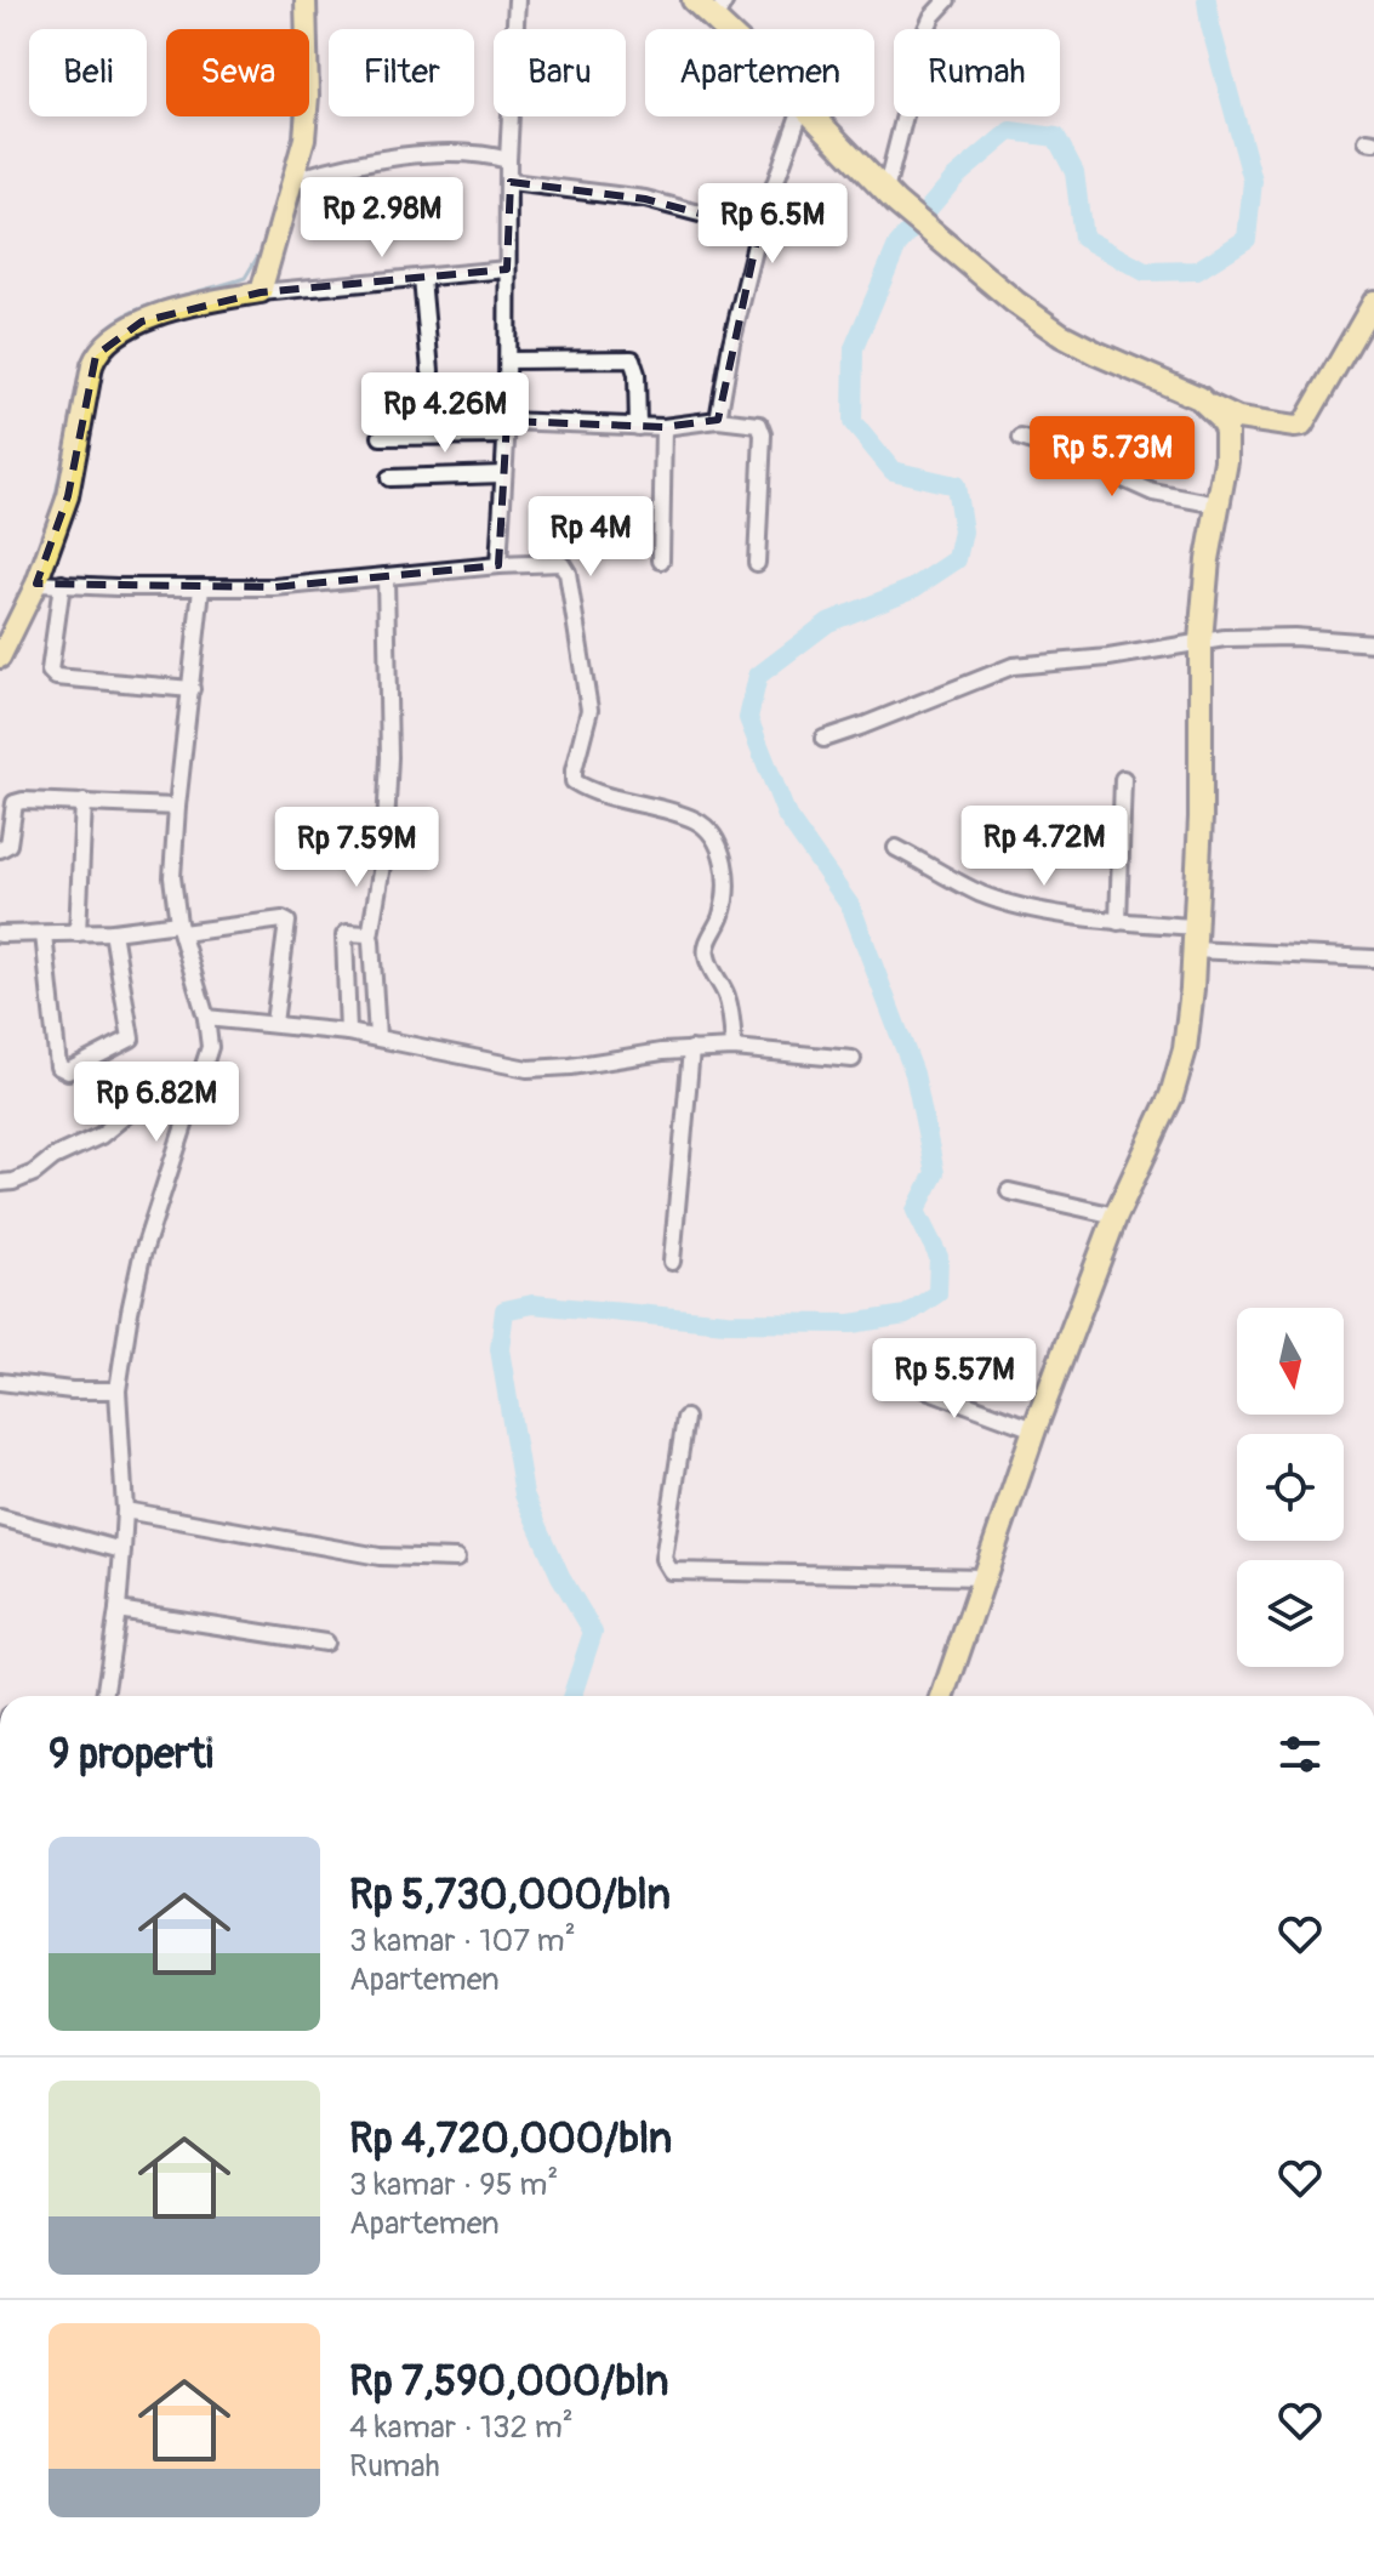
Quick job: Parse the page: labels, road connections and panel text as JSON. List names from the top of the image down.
{
  "north": "bottom",
  "page": {
    "chip": [
      "Beli",
      "Sewa",
      "Filter",
      "Baru",
      "Apartemen",
      "Rumah"
    ],
    "price": [
      "Rp 2.98M",
      "Rp 6.5M",
      "Rp 4.26M",
      "Rp 5.73M",
      "Rp 4M",
      "Rp 4.72M",
      "Rp 7.59M",
      "Rp 6.82M",
      "Rp 5.57M"
    ],
    "heading": "9 properti",
    "list": [
      {
        "name": "Rp 5,730,000/bln",
        "note": "3 kamar · 107 m² · Apartemen"
      },
      {
        "name": "Rp 4,720,000/bln",
        "note": "3 kamar · 95 m² · Apartemen"
      },
      {
        "name": "Rp 7,590,000/bln",
        "note": "4 kamar · 132 m² · Rumah"
      }
    ]
  }
}
